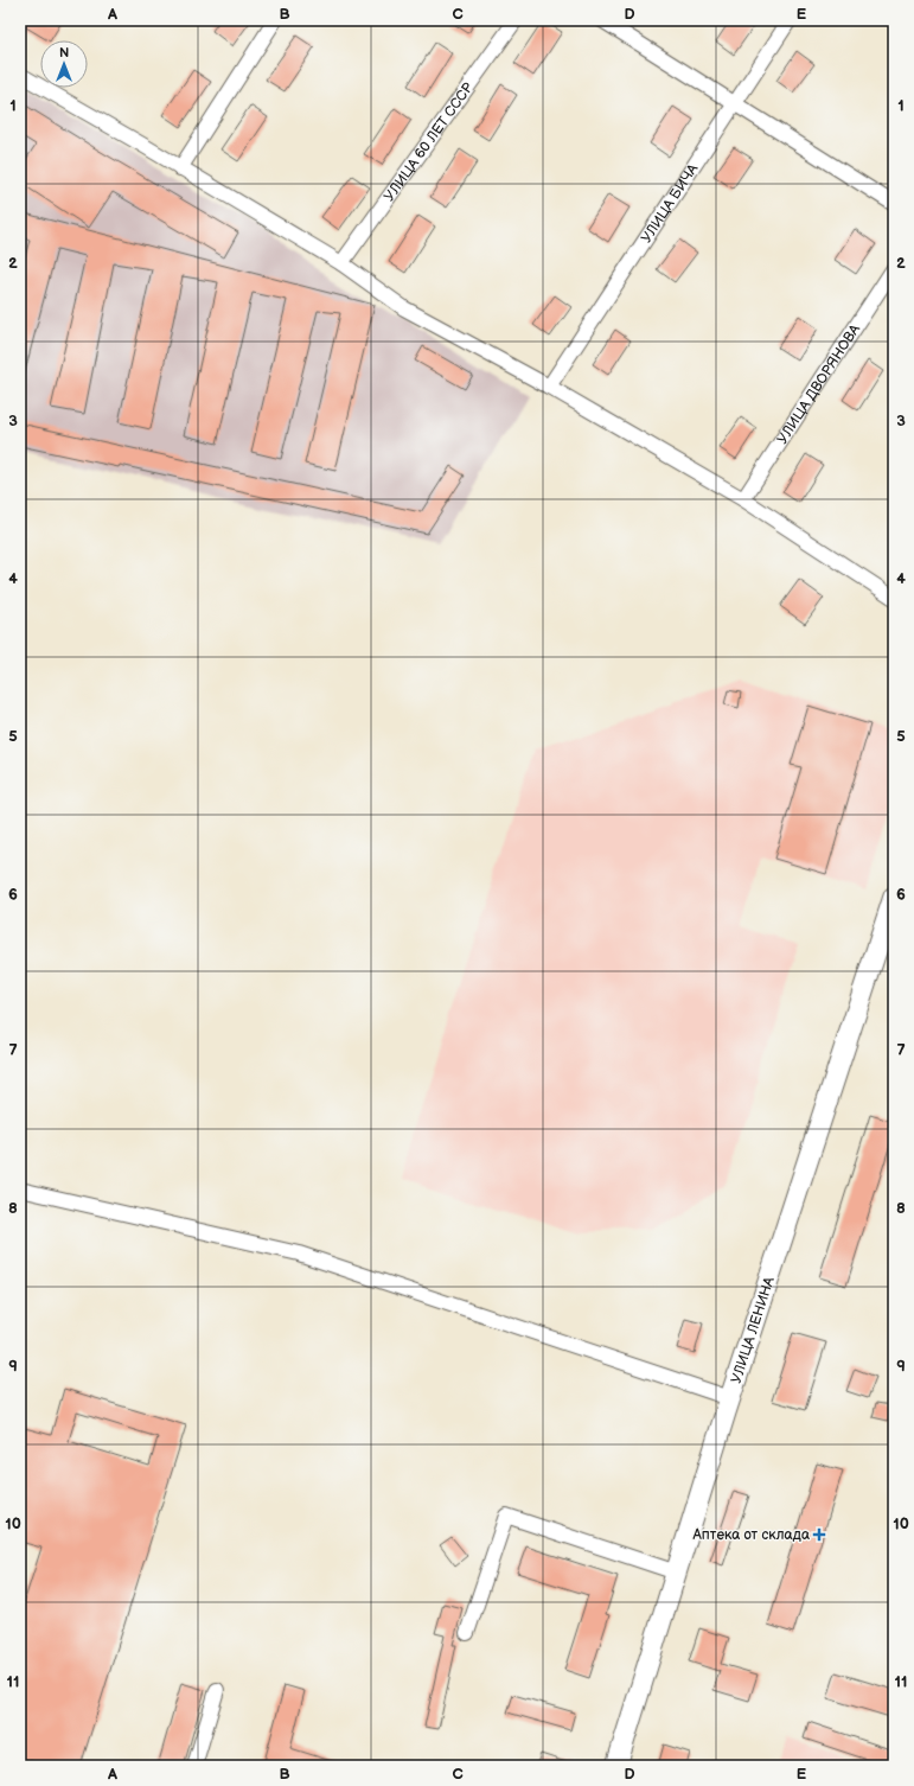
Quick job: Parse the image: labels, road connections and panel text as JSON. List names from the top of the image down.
{
  "streets": {
    "street": [
      "УЛИЦА 60 ЛЕТ СССР",
      "УЛИЦА БИЧА",
      "УЛИЦА ДВОРЯНОВА",
      "УЛИЦА ЛЕНИНА"
    ]
  },
  "places": {
    "health": ["Аптека от склада"]
  },
  "north": "top",
  "grid": {
    "columns": [
      "A",
      "B",
      "C",
      "D",
      "E"
    ],
    "rows": [
      "1",
      "2",
      "3",
      "4",
      "5",
      "6",
      "7",
      "8",
      "9",
      "10",
      "11"
    ]
  }
}
